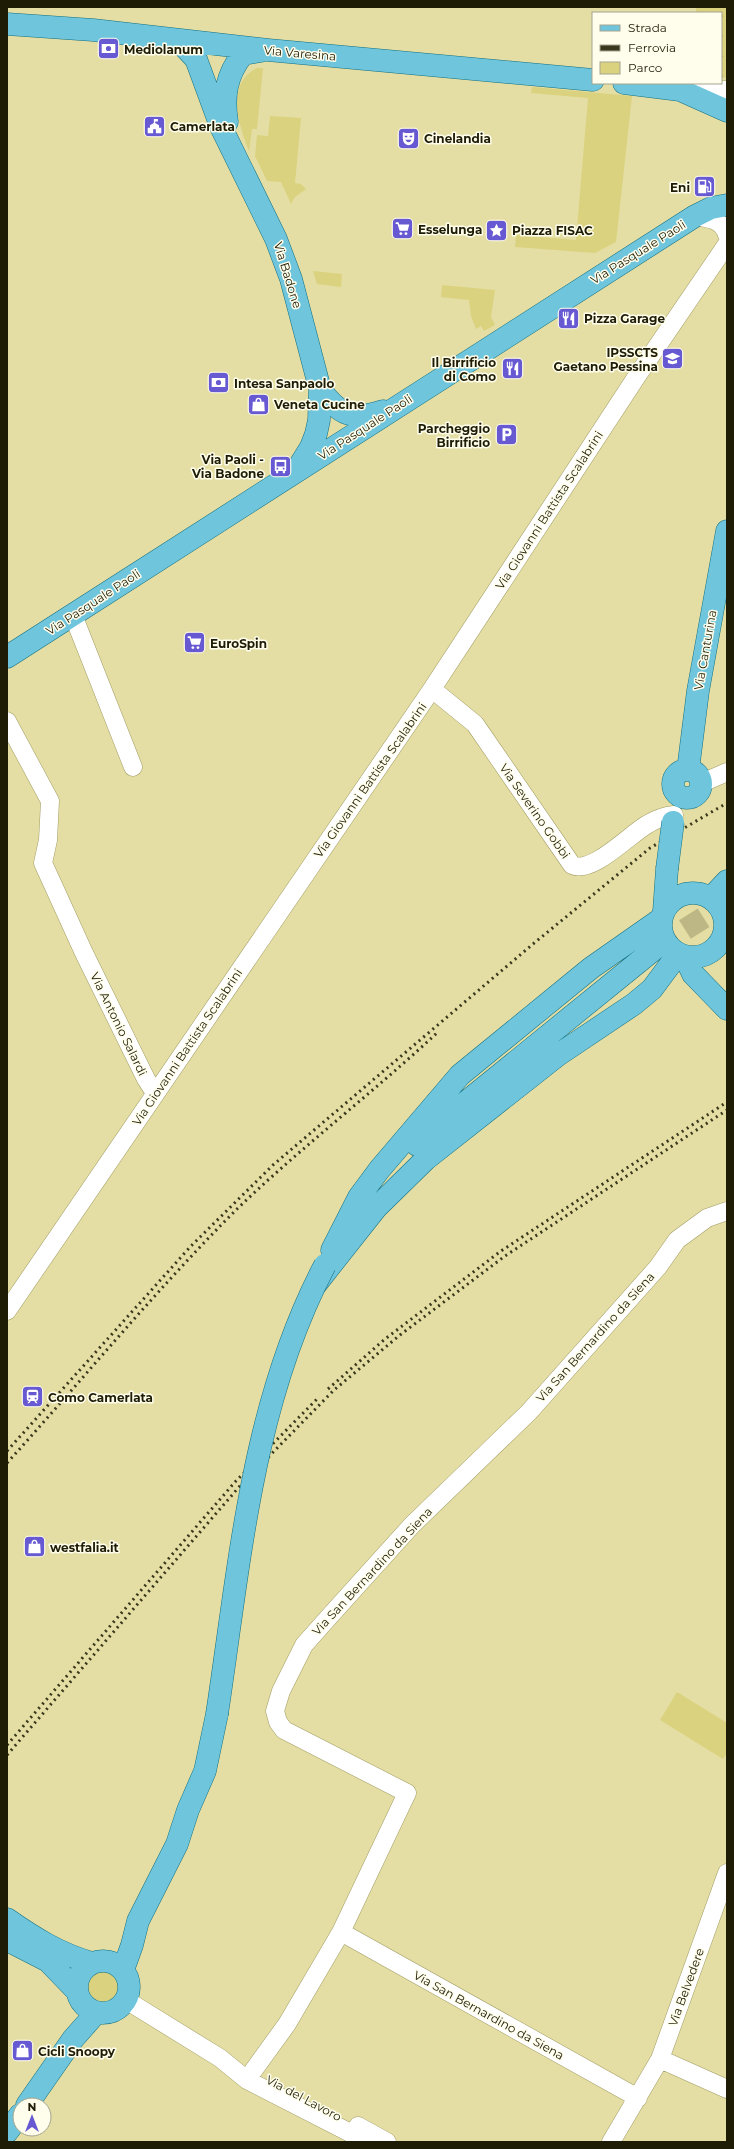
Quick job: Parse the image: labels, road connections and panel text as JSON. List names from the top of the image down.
{
  "streets": {
    "main road": [
      "Via Varesina",
      "Via Pasquale Paoli",
      "Via Badone",
      "Via Canturina"
    ],
    "street": [
      "Via Giovanni Battista Scalabrini",
      "Via Severino Gobbi",
      "Via Antonio Salardi",
      "Via San Bernardino da Siena",
      "Via Belvedere",
      "Via del Lavoro"
    ]
  },
  "crossings": [
    ["Via Varesina", "Via Badone"],
    ["Via Pasquale Paoli", "Via Badone"],
    ["Via Giovanni Battista Scalabrini", "Via Severino Gobbi"],
    ["Via Giovanni Battista Scalabrini", "Via Antonio Salardi"],
    ["Via San Bernardino da Siena", "Via Belvedere"],
    ["Via San Bernardino da Siena", "Via del Lavoro"]
  ],
  "places": {
    "bank": ["Mediolanum", "Intesa Sanpaolo"],
    "public building": ["Camerlata"],
    "theatre": ["Cinelandia"],
    "fuel station": ["Eni"],
    "supermarket": ["Esselunga", "EuroSpin"],
    "place": ["Piazza FISAC"],
    "restaurant": ["Pizza Garage", "Il Birrificio di Como"],
    "school or university": ["IPSSCTS Gaetano Pessina"],
    "shop": ["Veneta Cucine", "westfalia.it", "Cicli Snoopy"],
    "parking": ["Parcheggio Birrificio"],
    "bus stop": ["Via Paoli - Via Badone"],
    "station": ["Como Camerlata"]
  },
  "legend": ["Strada", "Ferrovia", "Parco"],
  "north": "top"
}
